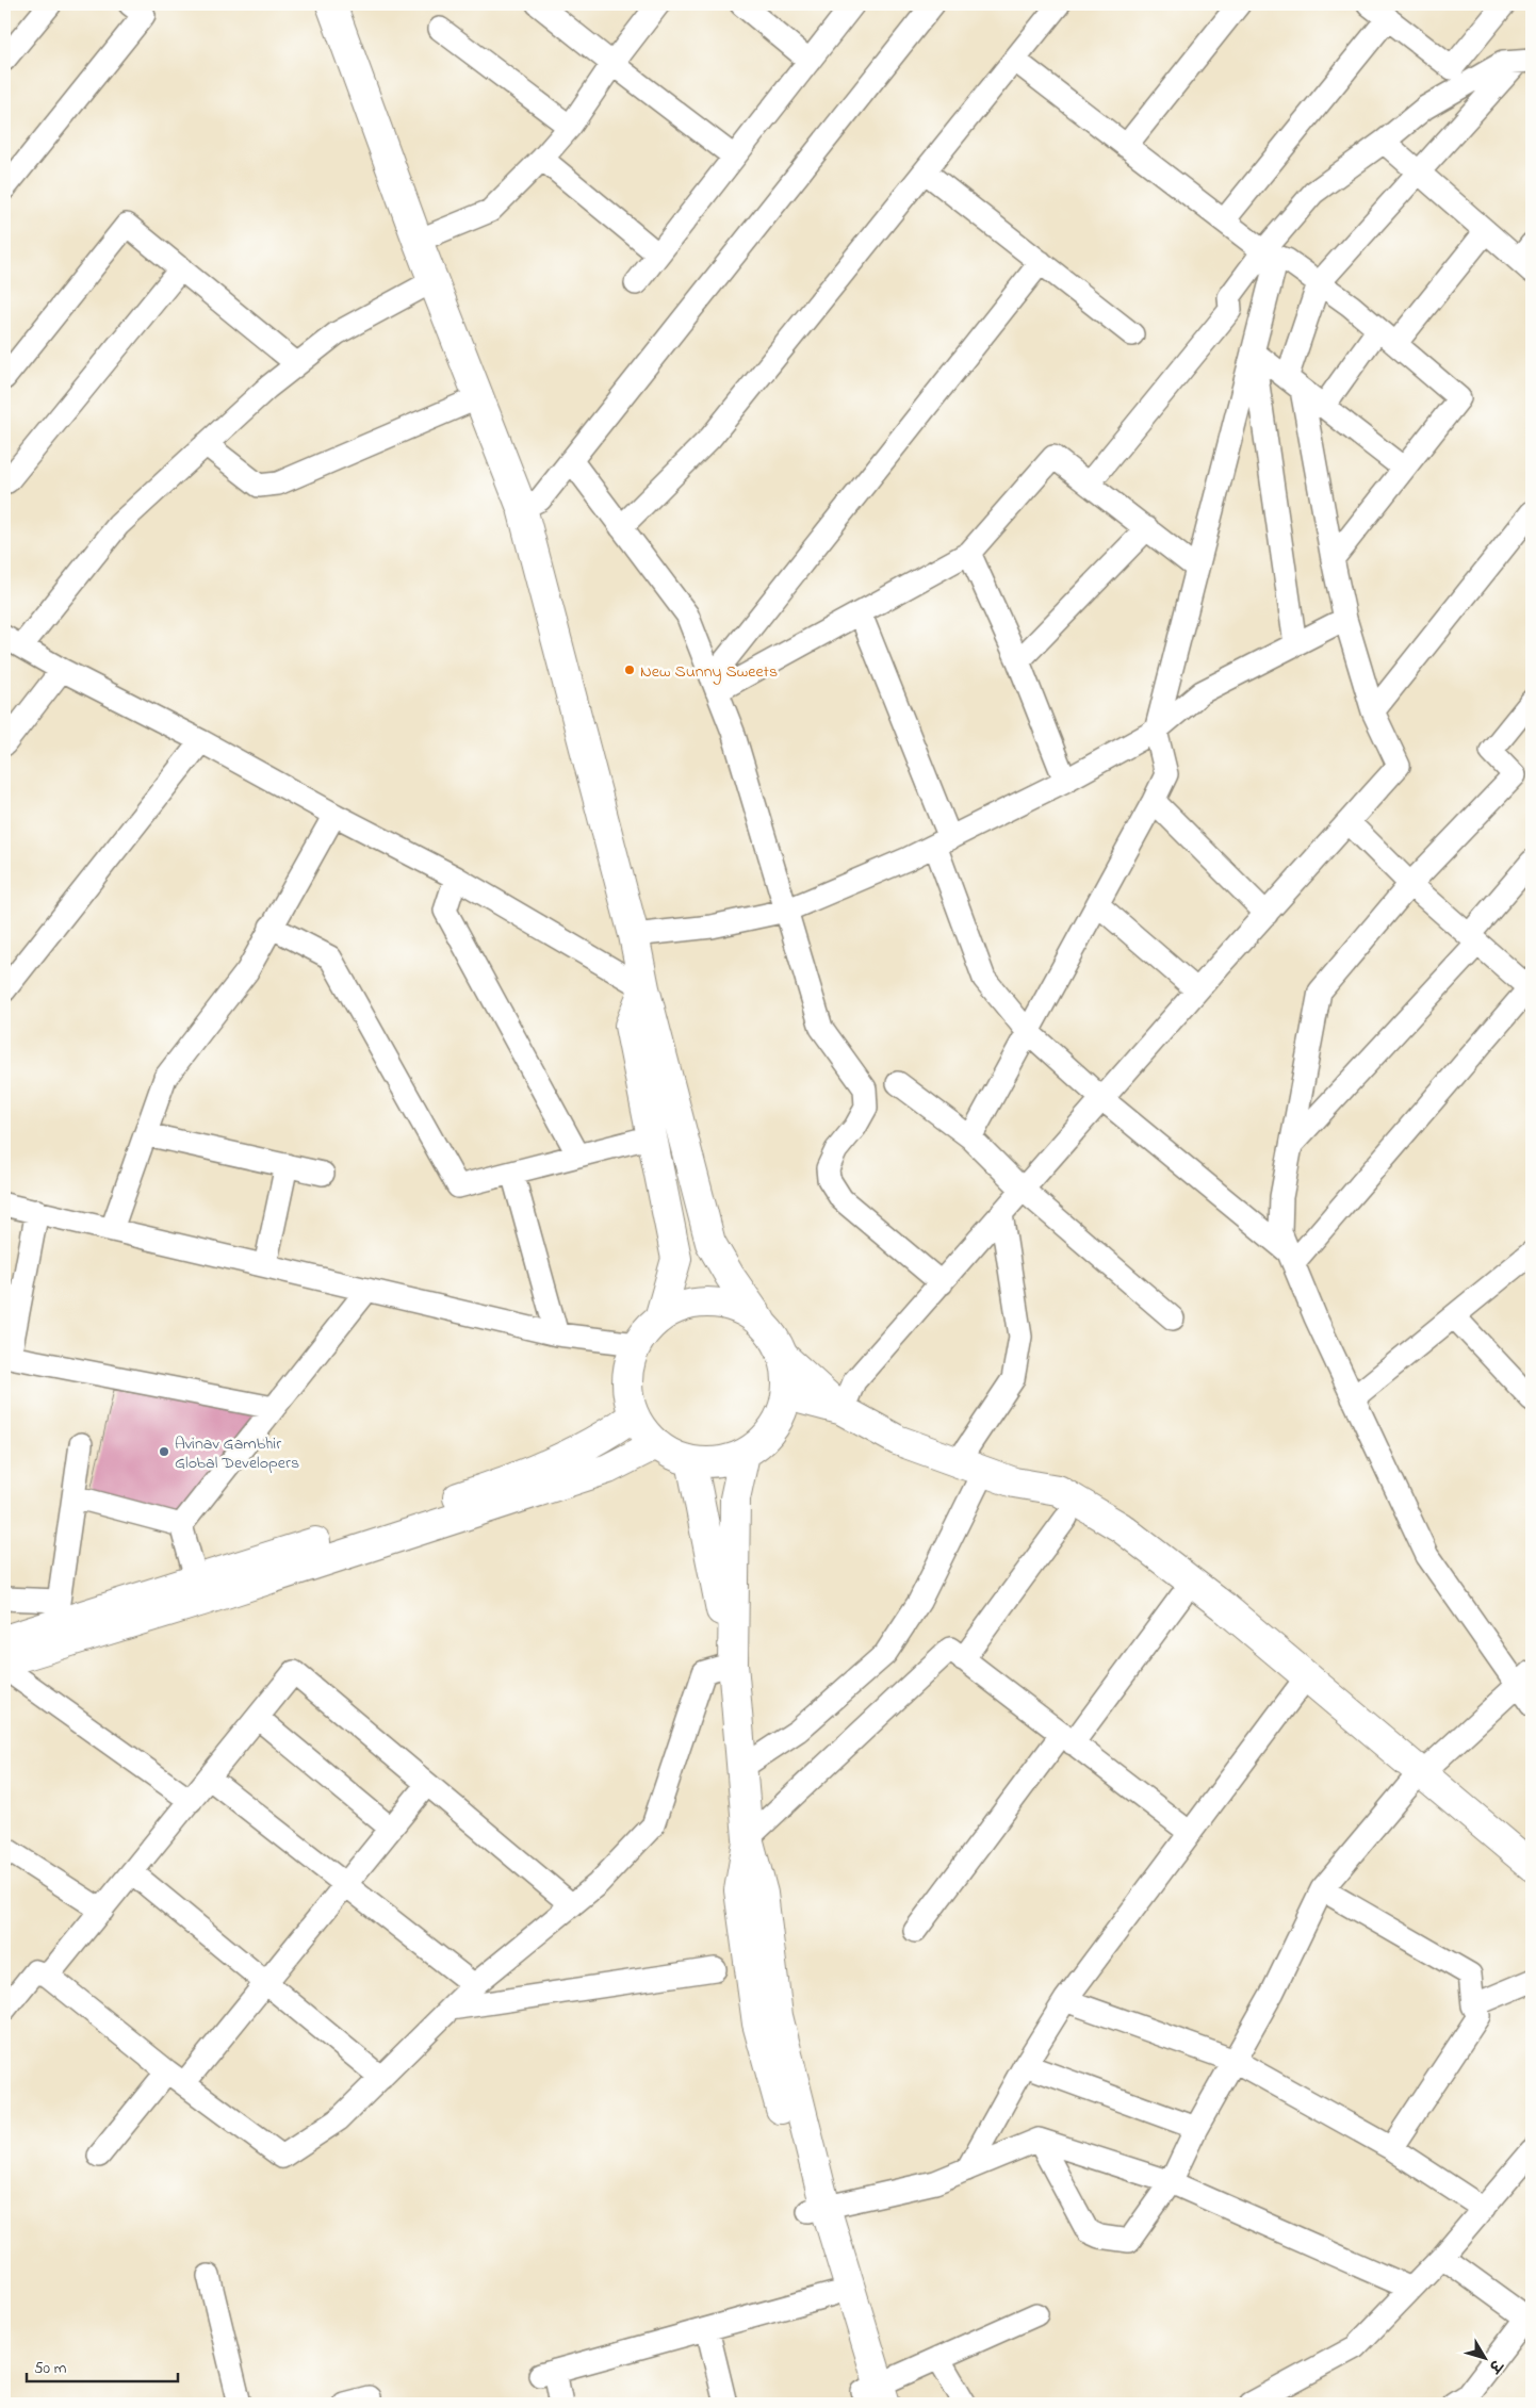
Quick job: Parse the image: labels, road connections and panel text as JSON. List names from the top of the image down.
{
  "places": ["New Sunny Sweets", "Avinav Gambhir Global Developers"],
  "scale_bar": "50 m",
  "north": "bottom right"
}
